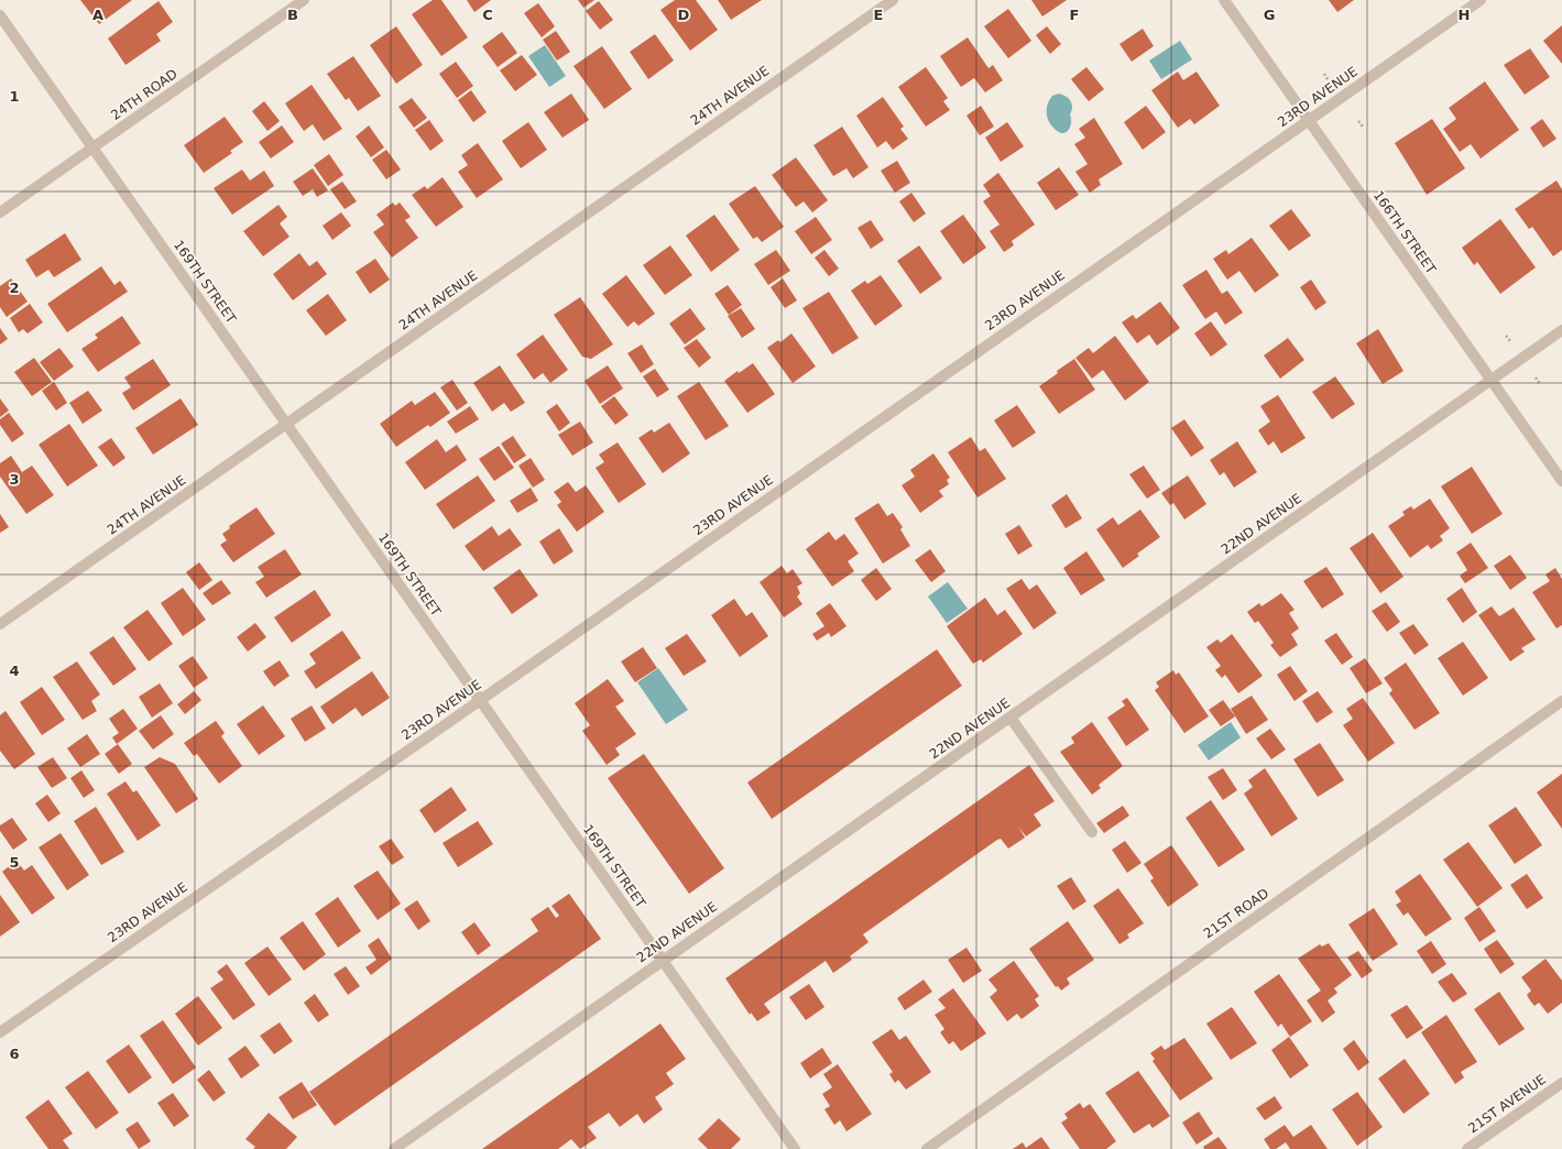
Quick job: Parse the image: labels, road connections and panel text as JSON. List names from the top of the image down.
{
  "streets": {
    "street": [
      "24TH ROAD",
      "24TH AVENUE",
      "23RD AVENUE",
      "166TH STREET",
      "169TH STREET",
      "22ND AVENUE",
      "21ST ROAD",
      "21ST AVENUE"
    ]
  },
  "crossings": [
    ["24TH ROAD", "169TH STREET"],
    ["24TH AVENUE", "169TH STREET"],
    ["23RD AVENUE", "166TH STREET"],
    ["23RD AVENUE", "169TH STREET"],
    ["166TH STREET", "22ND AVENUE"],
    ["169TH STREET", "22ND AVENUE"]
  ],
  "grid": {
    "columns": [
      "A",
      "B",
      "C",
      "D",
      "E",
      "F",
      "G",
      "H"
    ],
    "rows": [
      "1",
      "2",
      "3",
      "4",
      "5",
      "6"
    ]
  }
}
